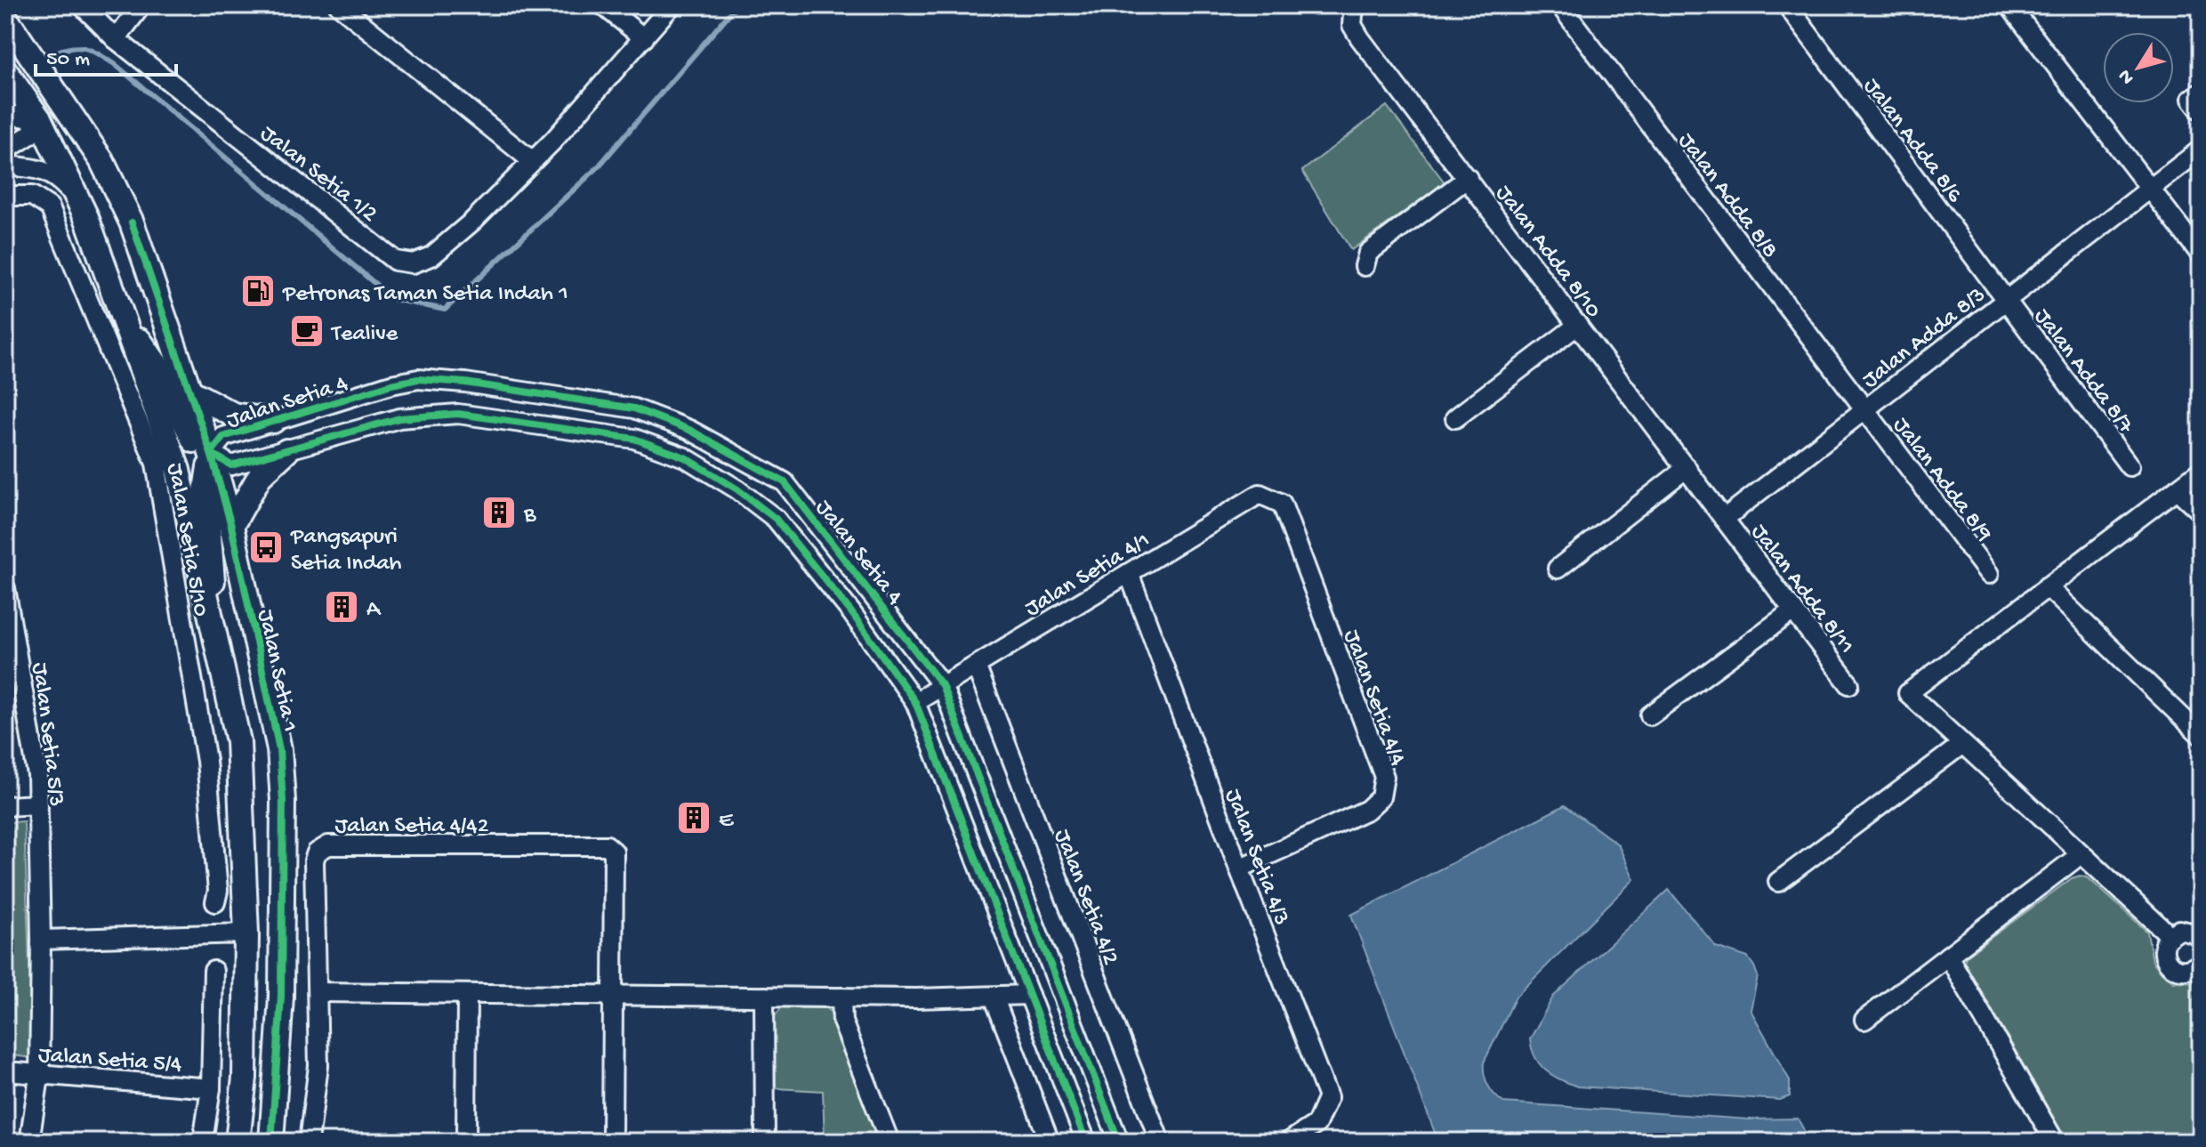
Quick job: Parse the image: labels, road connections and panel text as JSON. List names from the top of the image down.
{
  "streets": {
    "main road": ["Jalan Setia 1"],
    "street": [
      "Jalan Adda 8/6",
      "Jalan Setia 1/2",
      "Jalan Adda 8/8",
      "Jalan Adda 8/10",
      "Jalan Adda 8/3",
      "Jalan Adda 8/7",
      "Jalan Setia 4",
      "Jalan Adda 8/9",
      "Jalan Setia 5/10",
      "Jalan Setia 4/1",
      "Jalan Adda 8/11",
      "Jalan Setia 4/4",
      "Jalan Setia 5/3",
      "Jalan Setia 4/42",
      "Jalan Setia 4/3",
      "Jalan Setia 4/2",
      "Jalan Setia 5/4"
    ]
  },
  "crossings": [
    ["Jalan Adda 8/6", "Jalan Adda 8/3"],
    ["Jalan Adda 8/6", "Jalan Adda 8/7"],
    ["Jalan Adda 8/8", "Jalan Adda 8/3"],
    ["Jalan Adda 8/8", "Jalan Adda 8/9"],
    ["Jalan Adda 8/10", "Jalan Adda 8/3"],
    ["Jalan Adda 8/10", "Jalan Adda 8/11"],
    ["Jalan Adda 8/3", "Jalan Adda 8/7"],
    ["Jalan Adda 8/3", "Jalan Adda 8/9"],
    ["Jalan Adda 8/3", "Jalan Adda 8/11"],
    ["Jalan Setia 4", "Jalan Setia 4/1"],
    ["Jalan Setia 4", "Jalan Setia 1"],
    ["Jalan Setia 4/1", "Jalan Setia 4/4"],
    ["Jalan Setia 4/1", "Jalan Setia 4/3"],
    ["Jalan Setia 4/1", "Jalan Setia 4/2"],
    ["Jalan Setia 4/4", "Jalan Setia 4/3"],
    ["Jalan Setia 5/3", "Jalan Setia 5/4"]
  ],
  "places": {
    "fuel station": ["Petronas Taman Setia Indah 1"],
    "cafe": ["Tealive"],
    "building": ["B", "A", "E"],
    "bus stop": ["Pangsapuri Setia Indah"]
  },
  "scale_bar": "50 m",
  "north": "bottom left"
}
